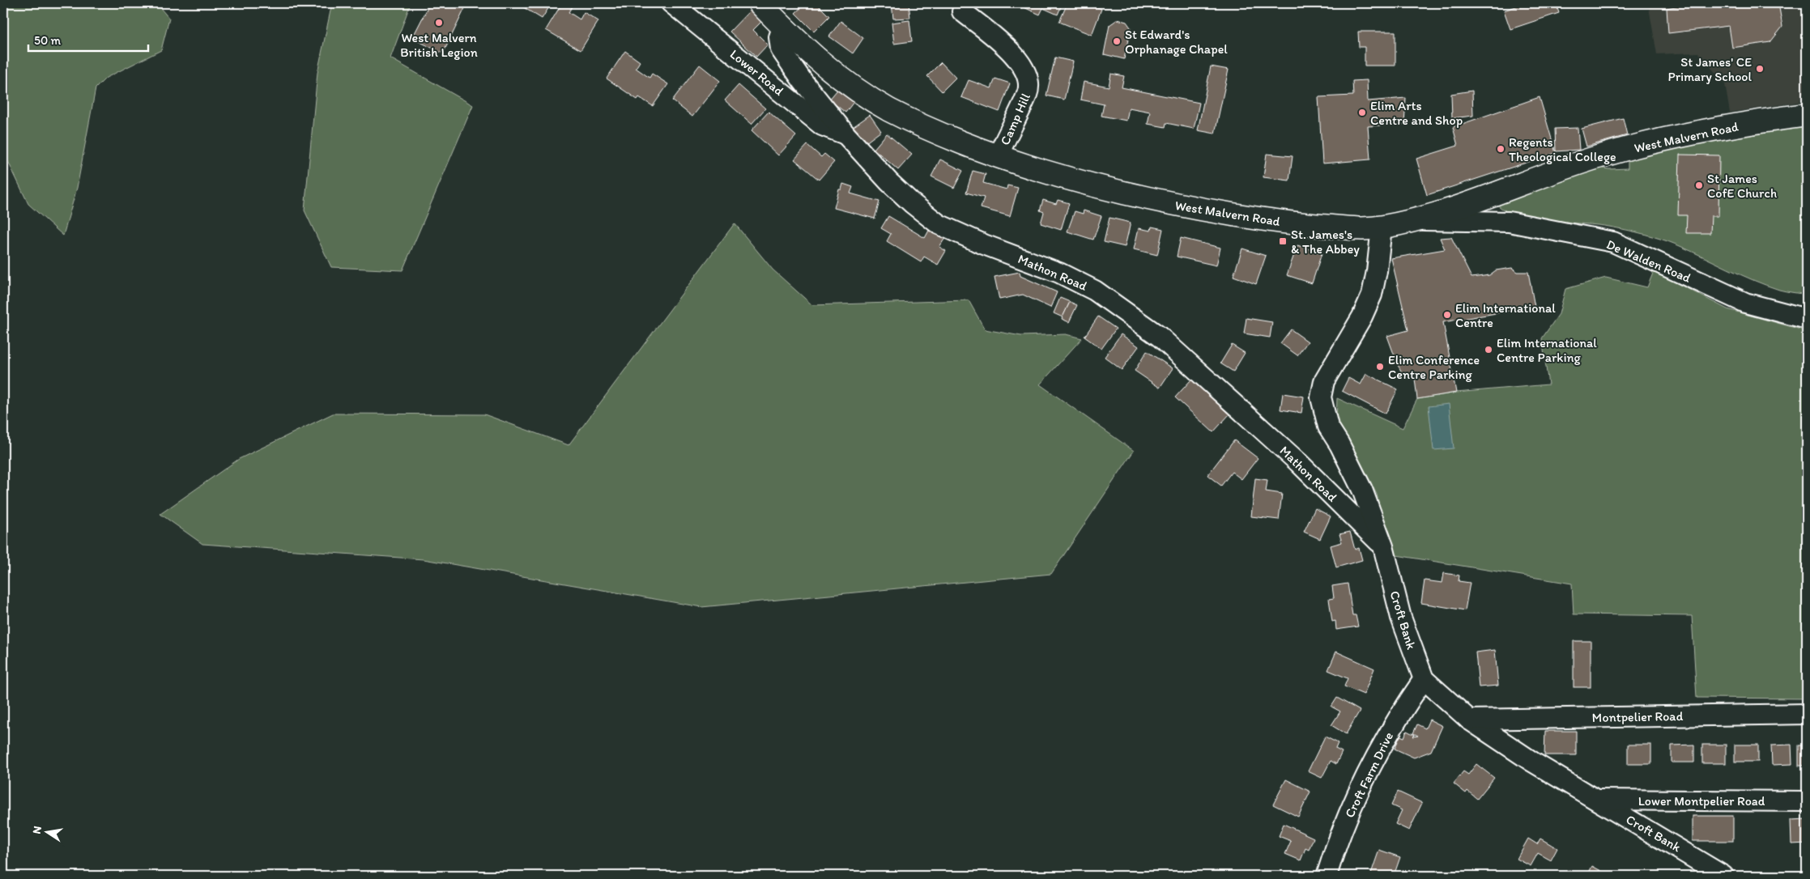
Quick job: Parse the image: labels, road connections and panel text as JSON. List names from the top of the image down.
{
  "streets": {
    "main road": ["West Malvern Road"],
    "street": [
      "Lower Road",
      "Camp Hill",
      "De Walden Road",
      "Mathon Road",
      "Croft Bank",
      "Montpelier Road",
      "Croft Farm Drive",
      "Lower Montpelier Road"
    ]
  },
  "crossings": [
    ["Lower Road", "Mathon Road"],
    ["Camp Hill", "West Malvern Road"],
    ["West Malvern Road", "De Walden Road"],
    ["West Malvern Road", "Mathon Road"],
    ["West Malvern Road", "Croft Bank"],
    ["Mathon Road", "Croft Bank"],
    ["Croft Bank", "Montpelier Road"],
    ["Croft Bank", "Croft Farm Drive"],
    ["Croft Bank", "Lower Montpelier Road"]
  ],
  "places": {
    "other": [
      "West Malvern British Legion",
      "St Edward's Orphanage Chapel",
      "St James' CE Primary School",
      "Elim Arts Centre and Shop",
      "Regents Theological College",
      "St James CofE Church",
      "Elim International Centre",
      "Elim International Centre Parking",
      "Elim Conference Centre Parking"
    ],
    "transit": ["St. James's & The Abbey"]
  },
  "scale_bar": "50 m",
  "north": "left"
}
